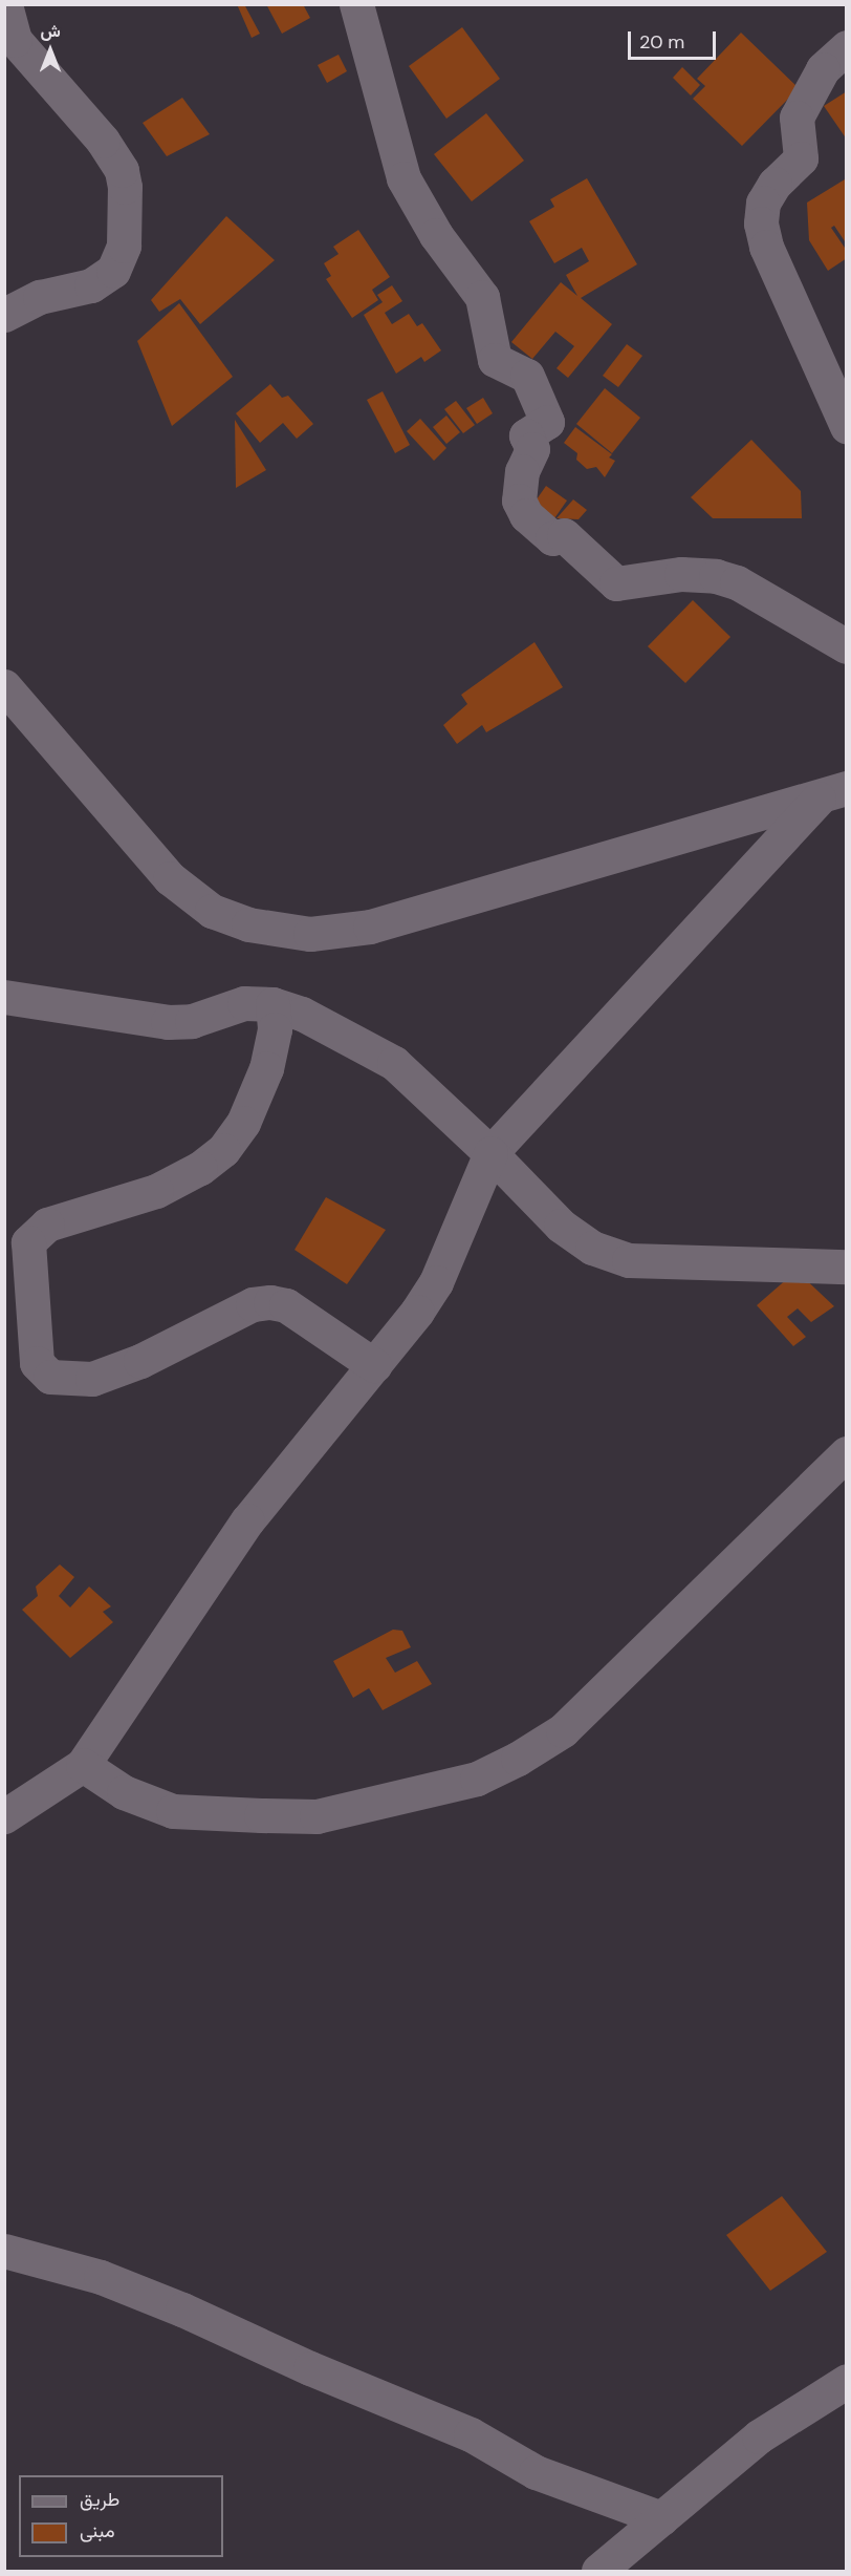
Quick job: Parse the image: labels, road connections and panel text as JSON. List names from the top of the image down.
{
  "legend": ["طريق", "مبنى"],
  "scale_bar": "20 m",
  "north": "top"
}
